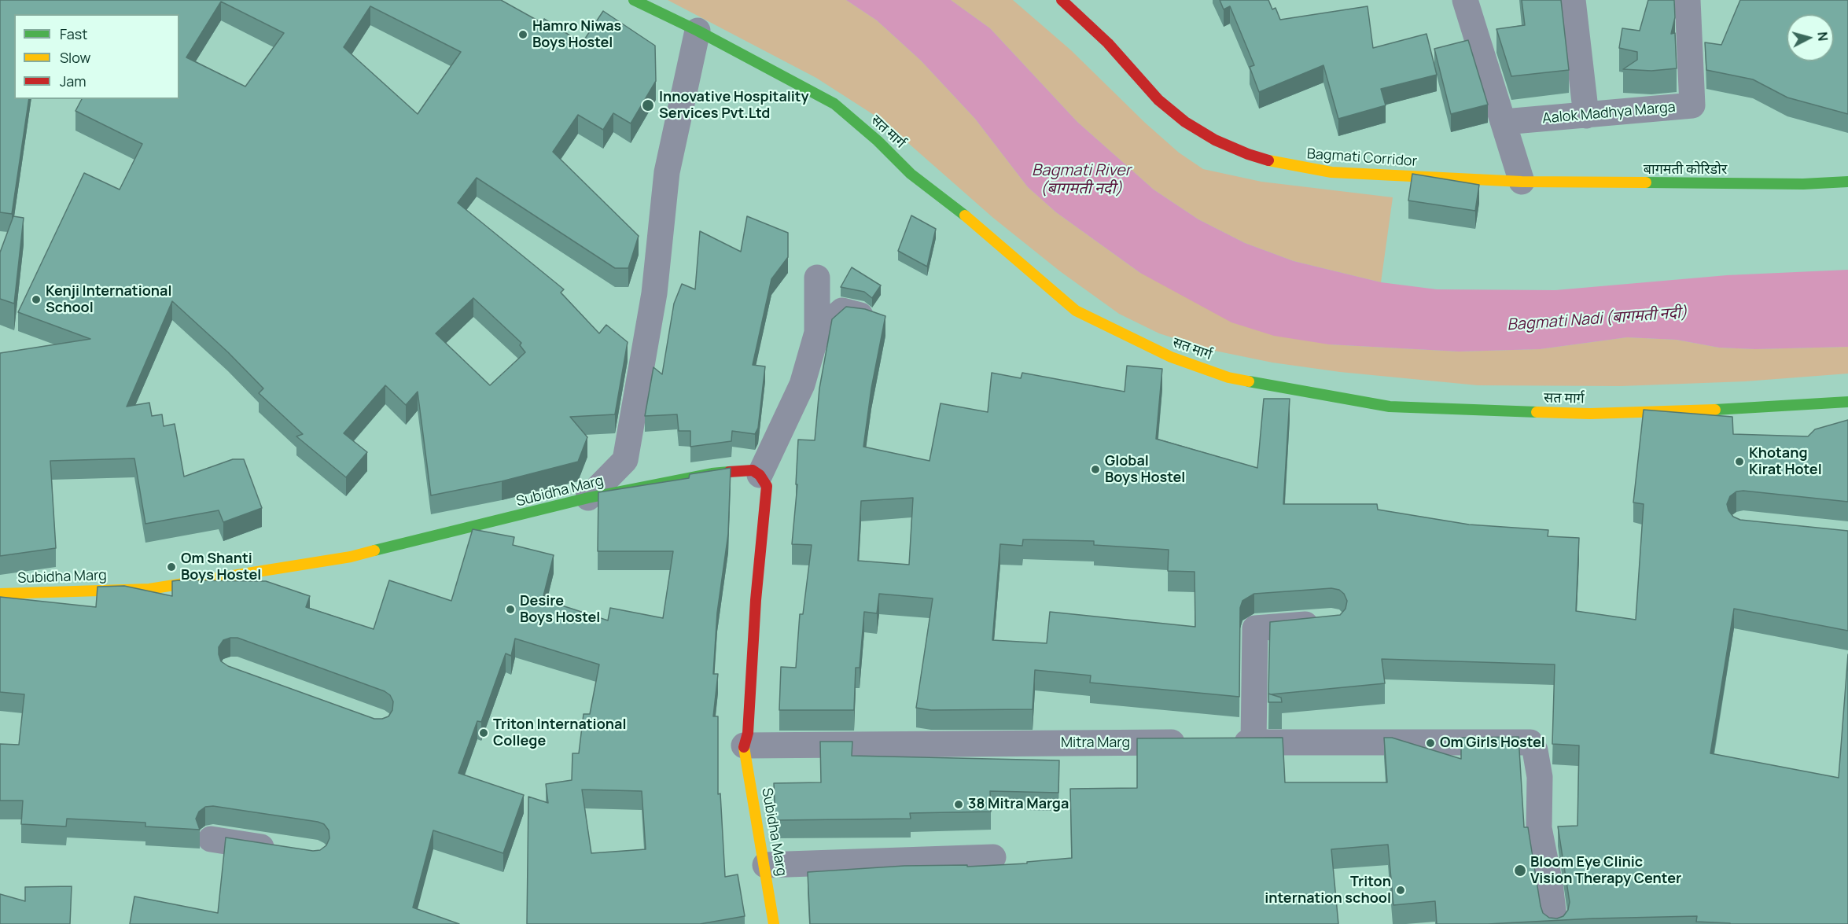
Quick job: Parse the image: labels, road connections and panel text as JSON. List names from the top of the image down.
{
  "streets": {
    "main road": [
      "सत मार्ग",
      "Bagmati Corridor",
      "बागमती कोरिडोर",
      "Subidha Marg"
    ],
    "street": ["Aalok Madhya Marga", "Mitra Marg"]
  },
  "crossings": [
    ["Bagmati Corridor", "बागमती कोरिडोर"],
    ["Subidha Marg", "Mitra Marg"]
  ],
  "water": ["Bagmati River (बागमती नदी)", "Bagmati Nadi (बागमती नदी)"],
  "places": [
    "Hamro Niwas Boys Hostel",
    "Innovative Hospitality Services Pvt.Ltd",
    "Kenji International School",
    "Khotang Kirat Hotel",
    "Global Boys Hostel",
    "Om Shanti Boys Hostel",
    "Desire Boys Hostel",
    "Triton International College",
    "Om Girls Hostel",
    "38 Mitra Marga",
    "Bloom Eye Clinic Vision Therapy Center",
    "Triton internation school"
  ],
  "legend": ["Fast", "Slow", "Jam"],
  "north": "right"
}
